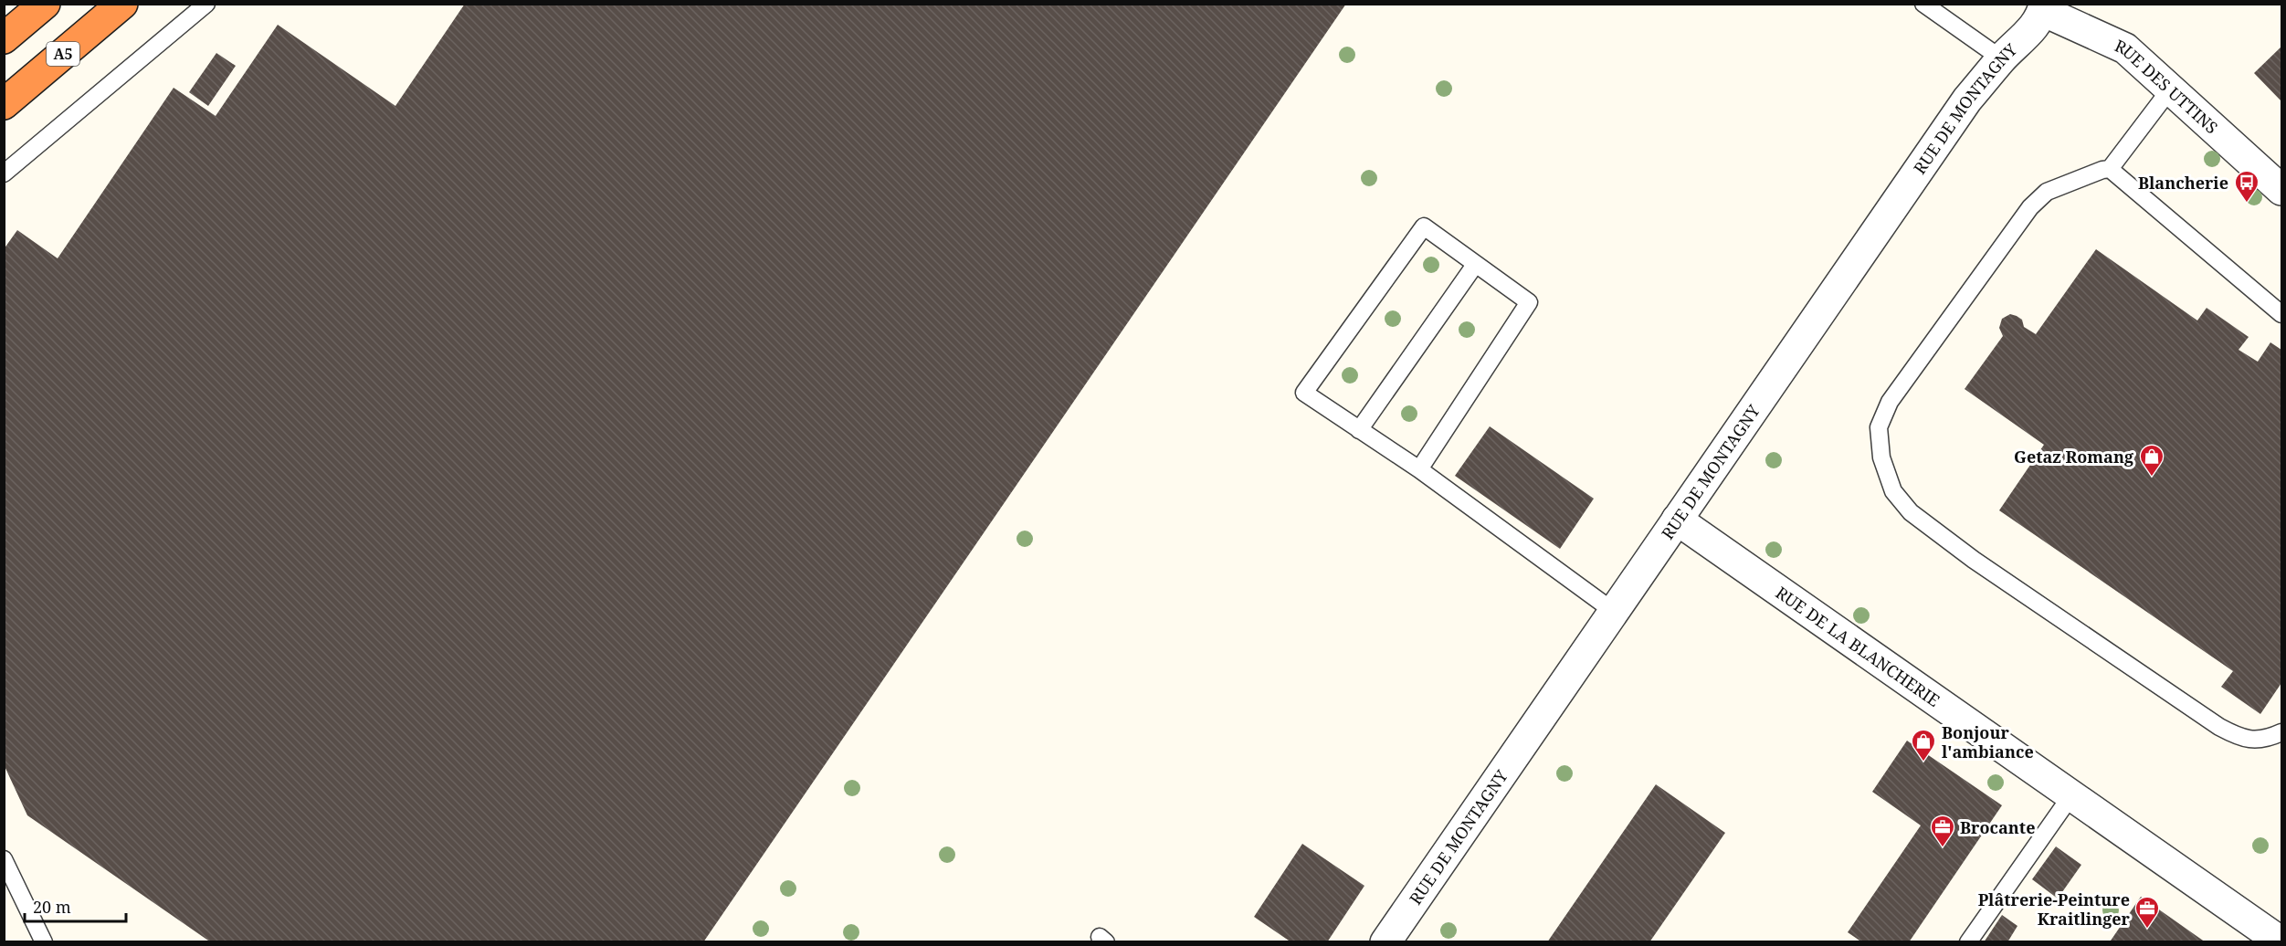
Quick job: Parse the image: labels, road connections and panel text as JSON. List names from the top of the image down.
{
  "streets": {
    "highway": ["A5"],
    "street": ["RUE DES UTTINS", "RUE DE MONTAGNY", "RUE DE LA BLANCHERIE"]
  },
  "crossings": [
    ["RUE DES UTTINS", "RUE DE MONTAGNY"],
    ["RUE DE MONTAGNY", "RUE DE LA BLANCHERIE"]
  ],
  "places": {
    "bus stop": ["Blancherie"],
    "shop": ["Getaz Romang", "Bonjour l'ambiance"],
    "office": ["Brocante", "Plâtrerie-Peinture Kraitlinger"]
  },
  "scale_bar": "20 m"
}
